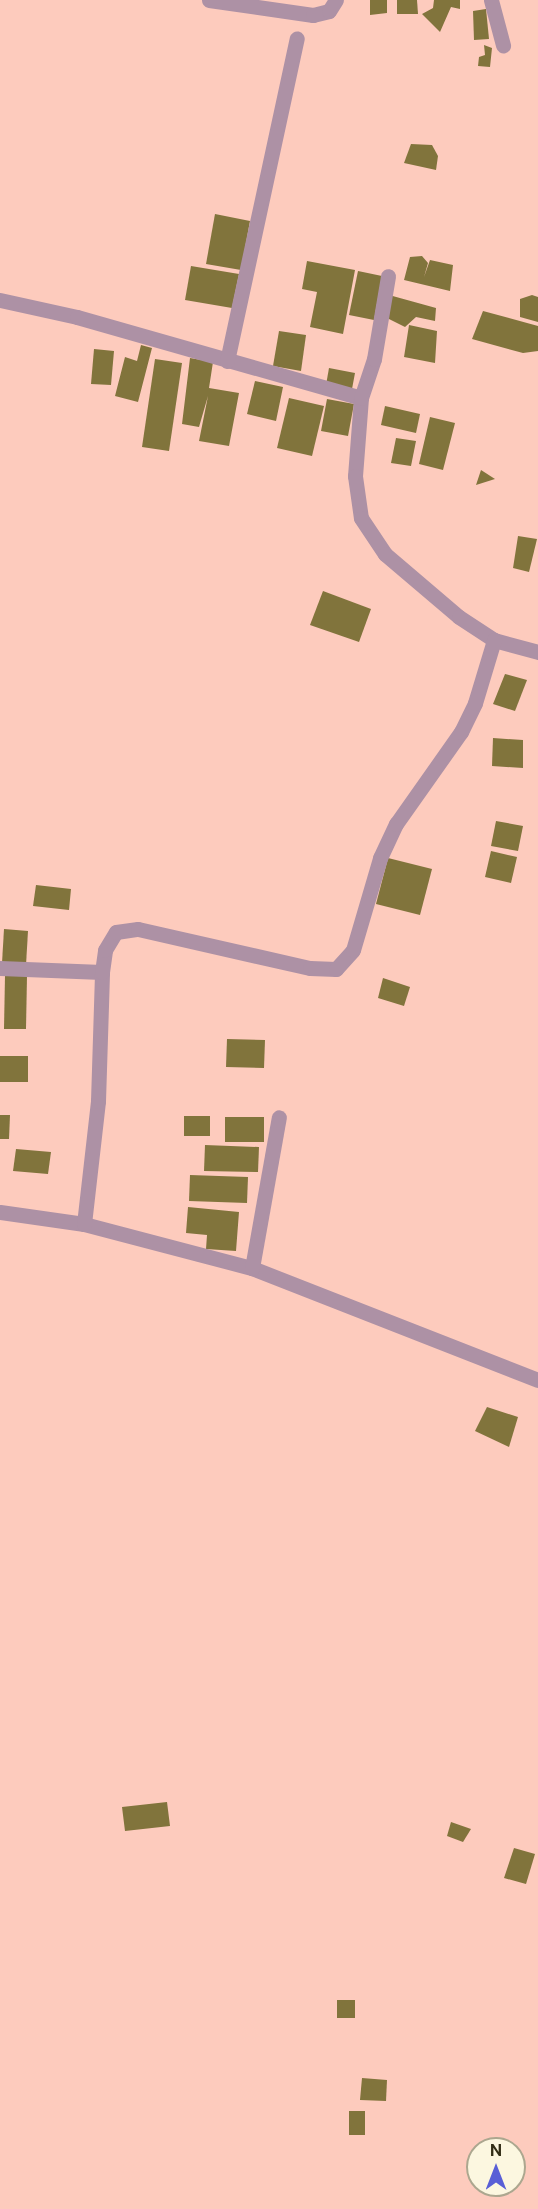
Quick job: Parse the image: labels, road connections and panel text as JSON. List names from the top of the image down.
{
  "north": "top"
}
